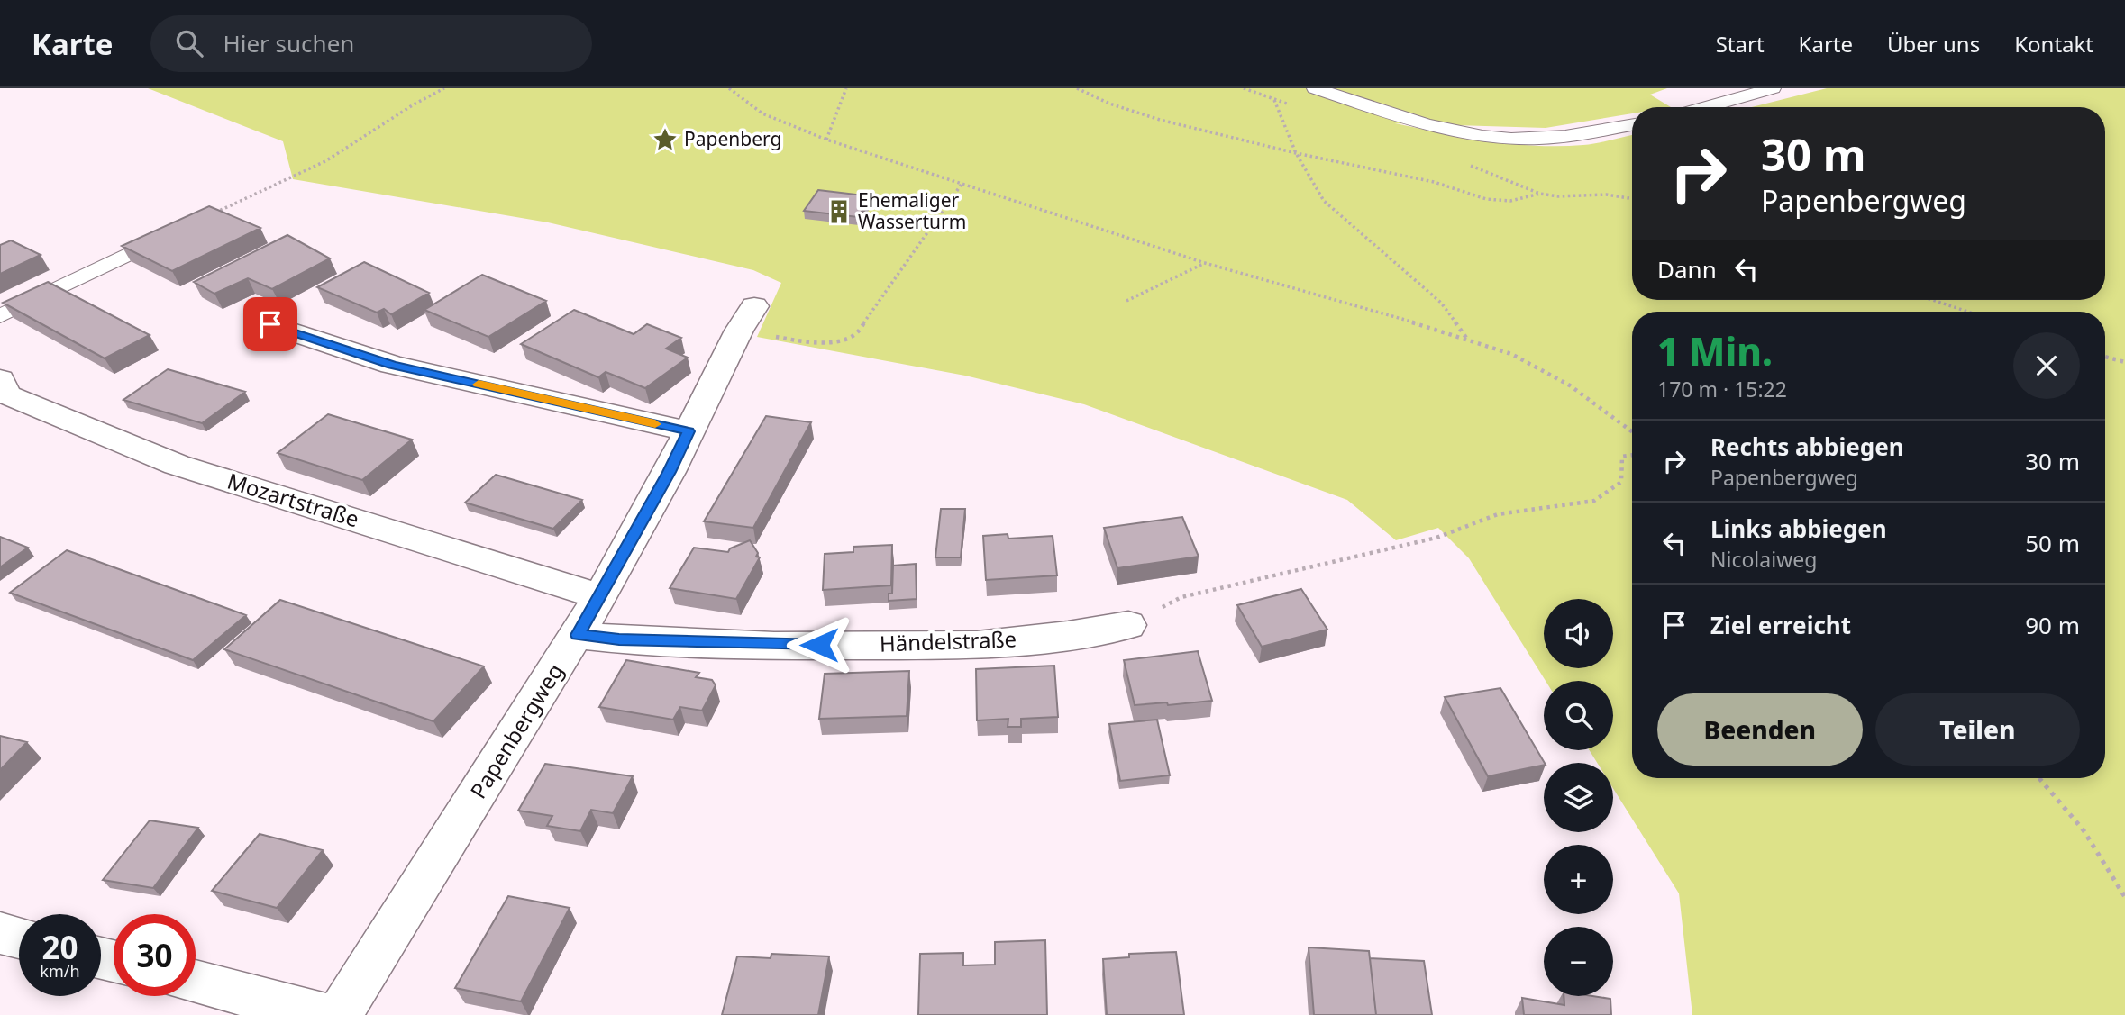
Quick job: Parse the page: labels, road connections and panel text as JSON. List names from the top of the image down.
{
  "streets": {
    "street": ["Mozartstraße", "Händelstraße", "Papenbergweg"]
  },
  "crossings": [
    ["Mozartstraße", "Papenbergweg"],
    ["Händelstraße", "Papenbergweg"]
  ],
  "places": {
    "place": ["Papenberg"],
    "building": ["Ehemaliger Wasserturm"]
  },
  "page": {
    "header": "Karte",
    "search": "Hier suchen",
    "nav": [
      "Start",
      "Karte",
      "Über uns",
      "Kontakt"
    ],
    "turn": ["30 m", "Papenbergweg"],
    "then": "Dann",
    "heading": ["1 Min.", "170 m · 15:22"],
    "list": [
      {
        "name": "Rechts abbiegen",
        "note": "Papenbergweg",
        "value": "30 m"
      },
      {
        "name": "Links abbiegen",
        "note": "Nicolaiweg",
        "value": "50 m"
      },
      {
        "name": "Ziel erreicht",
        "value": "90 m"
      }
    ],
    "map_buttons": ["+", "−"],
    "buttons": ["Beenden", "Teilen"],
    "speed": "20 km/h",
    "limit": "30"
  }
}
